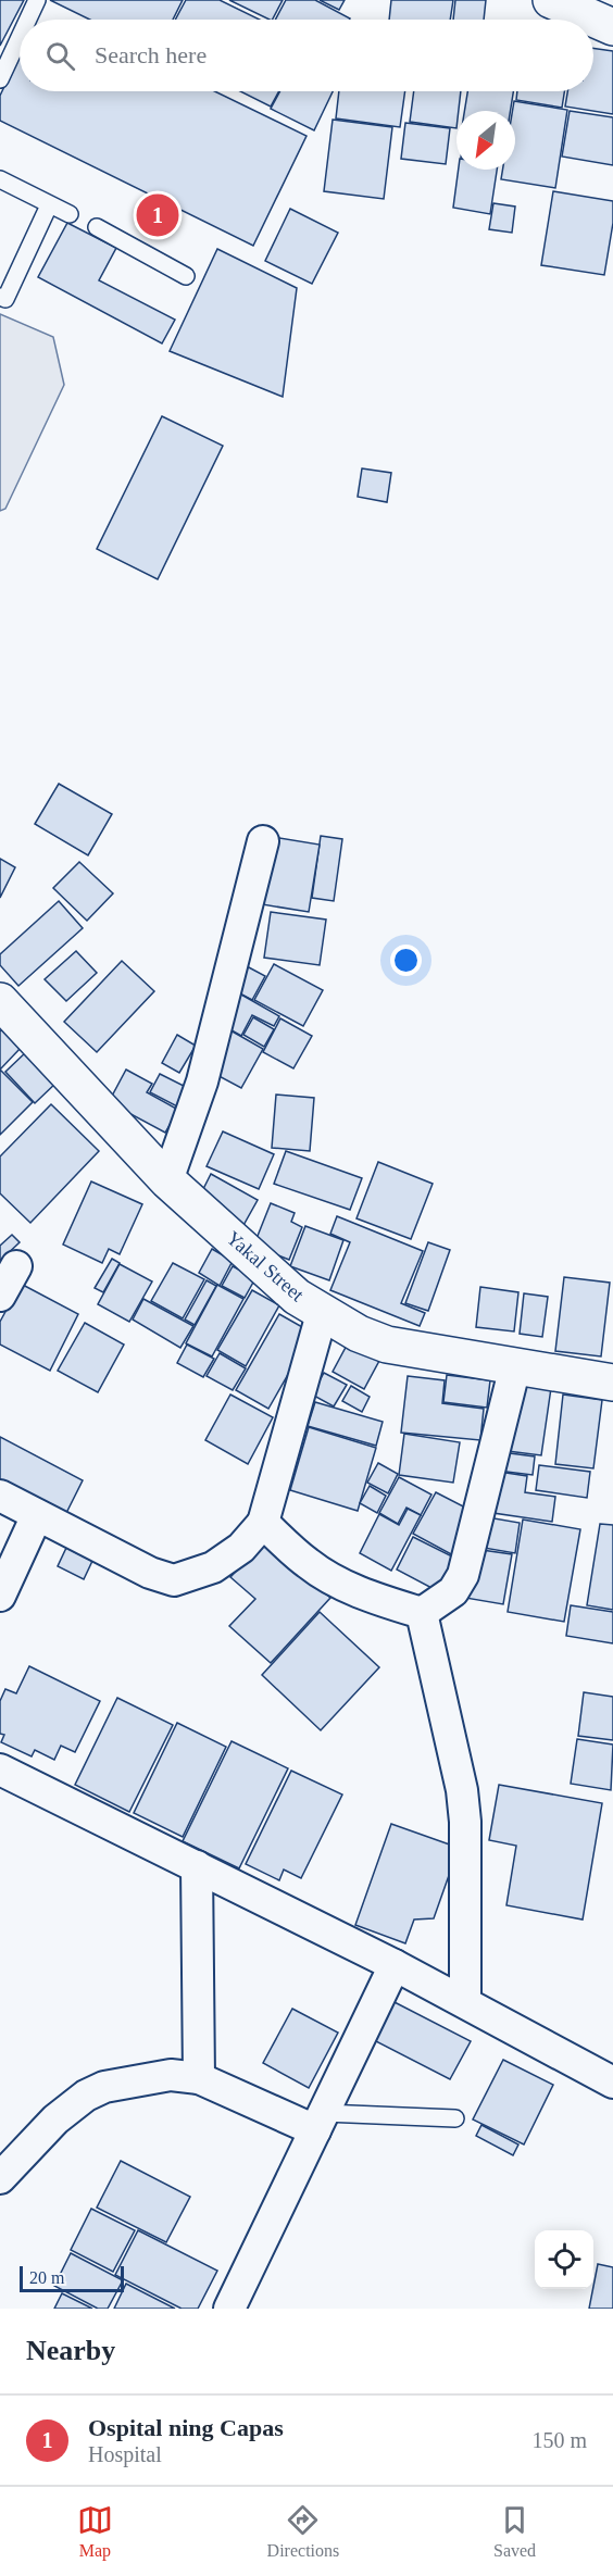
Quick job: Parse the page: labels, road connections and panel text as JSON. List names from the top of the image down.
{
  "streets": {
    "street": ["Yakal Street"]
  },
  "scale_bar": "20 m",
  "north": "bottom left",
  "page": {
    "search": "Search here",
    "pins": "1",
    "scale": "20 m",
    "heading": "Nearby",
    "list": [
      {
        "mark": "1",
        "name": "Ospital ning Capas",
        "note": "Hospital",
        "value": "150 m"
      }
    ],
    "nav": ["Map", "Directions", "Saved"]
  }
}
